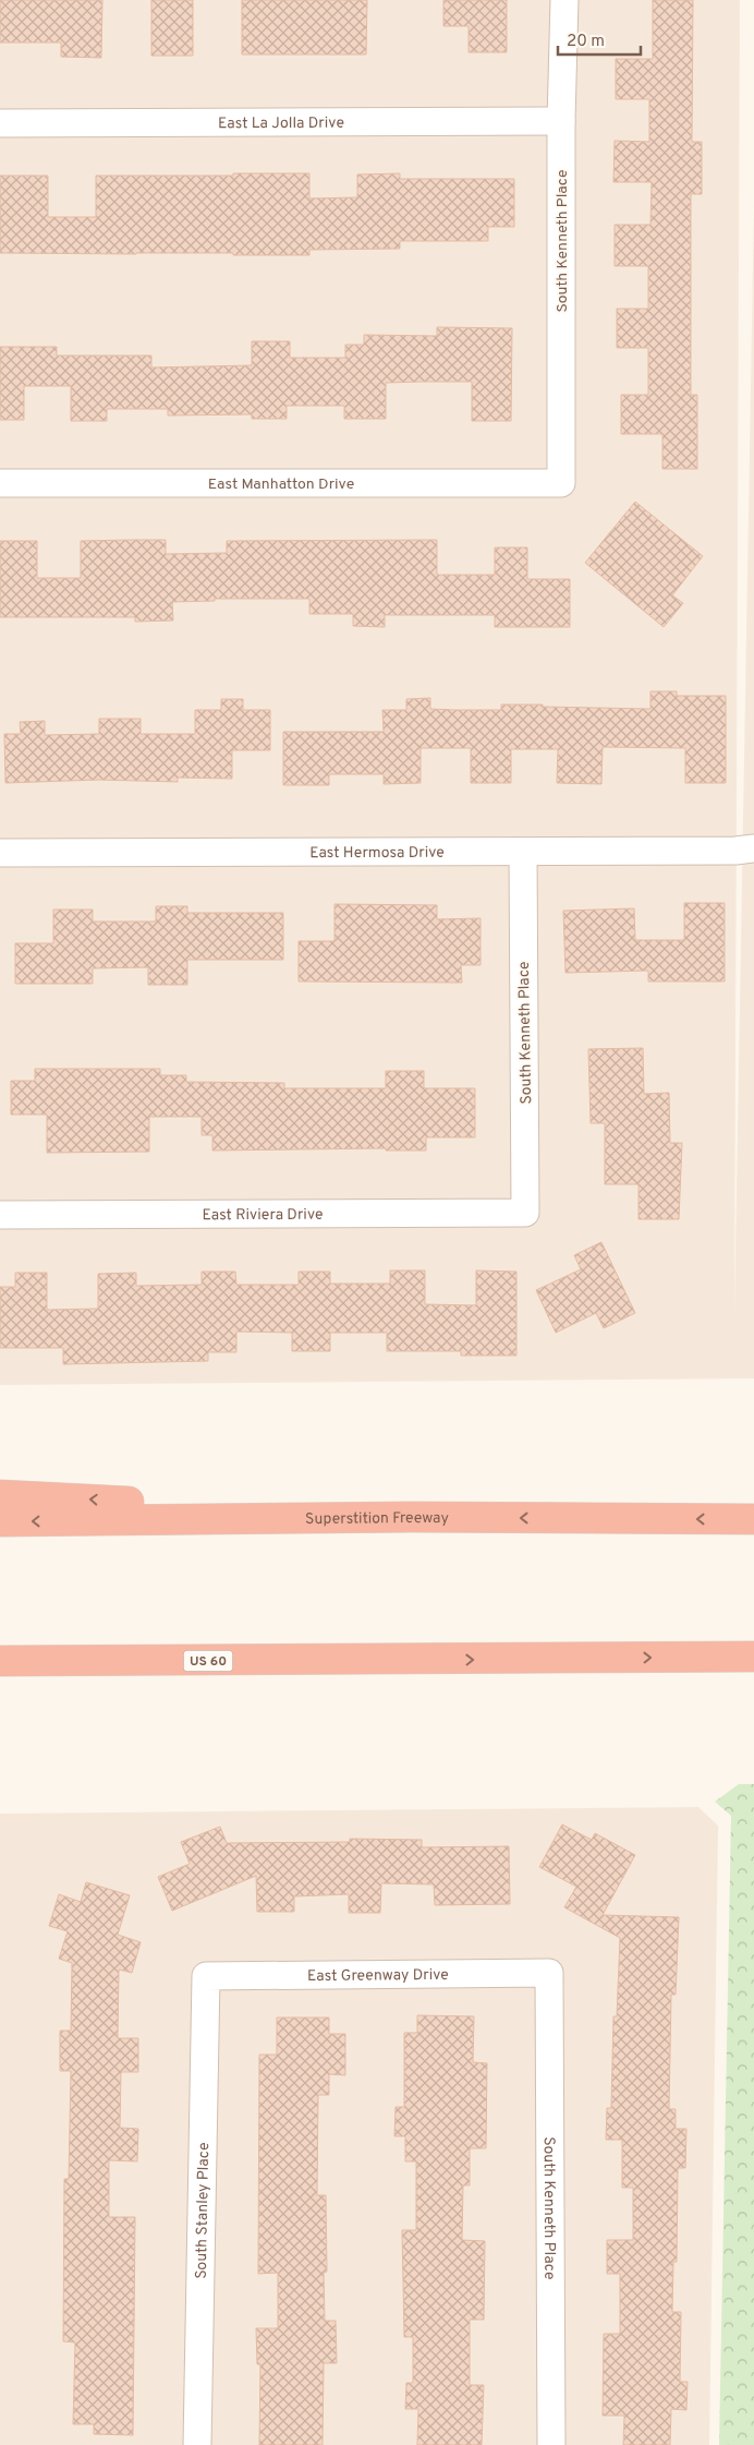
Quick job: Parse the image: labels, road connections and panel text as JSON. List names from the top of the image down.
{
  "streets": {
    "highway": ["Superstition Freeway", "US 60"],
    "street": [
      "East La Jolla Drive",
      "South Kenneth Place",
      "East Manhatton Drive",
      "East Hermosa Drive",
      "East Riviera Drive",
      "East Greenway Drive",
      "South Stanley Place"
    ]
  },
  "crossings": [
    ["East La Jolla Drive", "South Kenneth Place"],
    ["South Kenneth Place", "East Manhatton Drive"],
    ["South Kenneth Place", "East Hermosa Drive"],
    ["South Kenneth Place", "East Riviera Drive"],
    ["South Kenneth Place", "East Greenway Drive"],
    ["East Greenway Drive", "South Stanley Place"]
  ],
  "scale_bar": "20 m"
}
